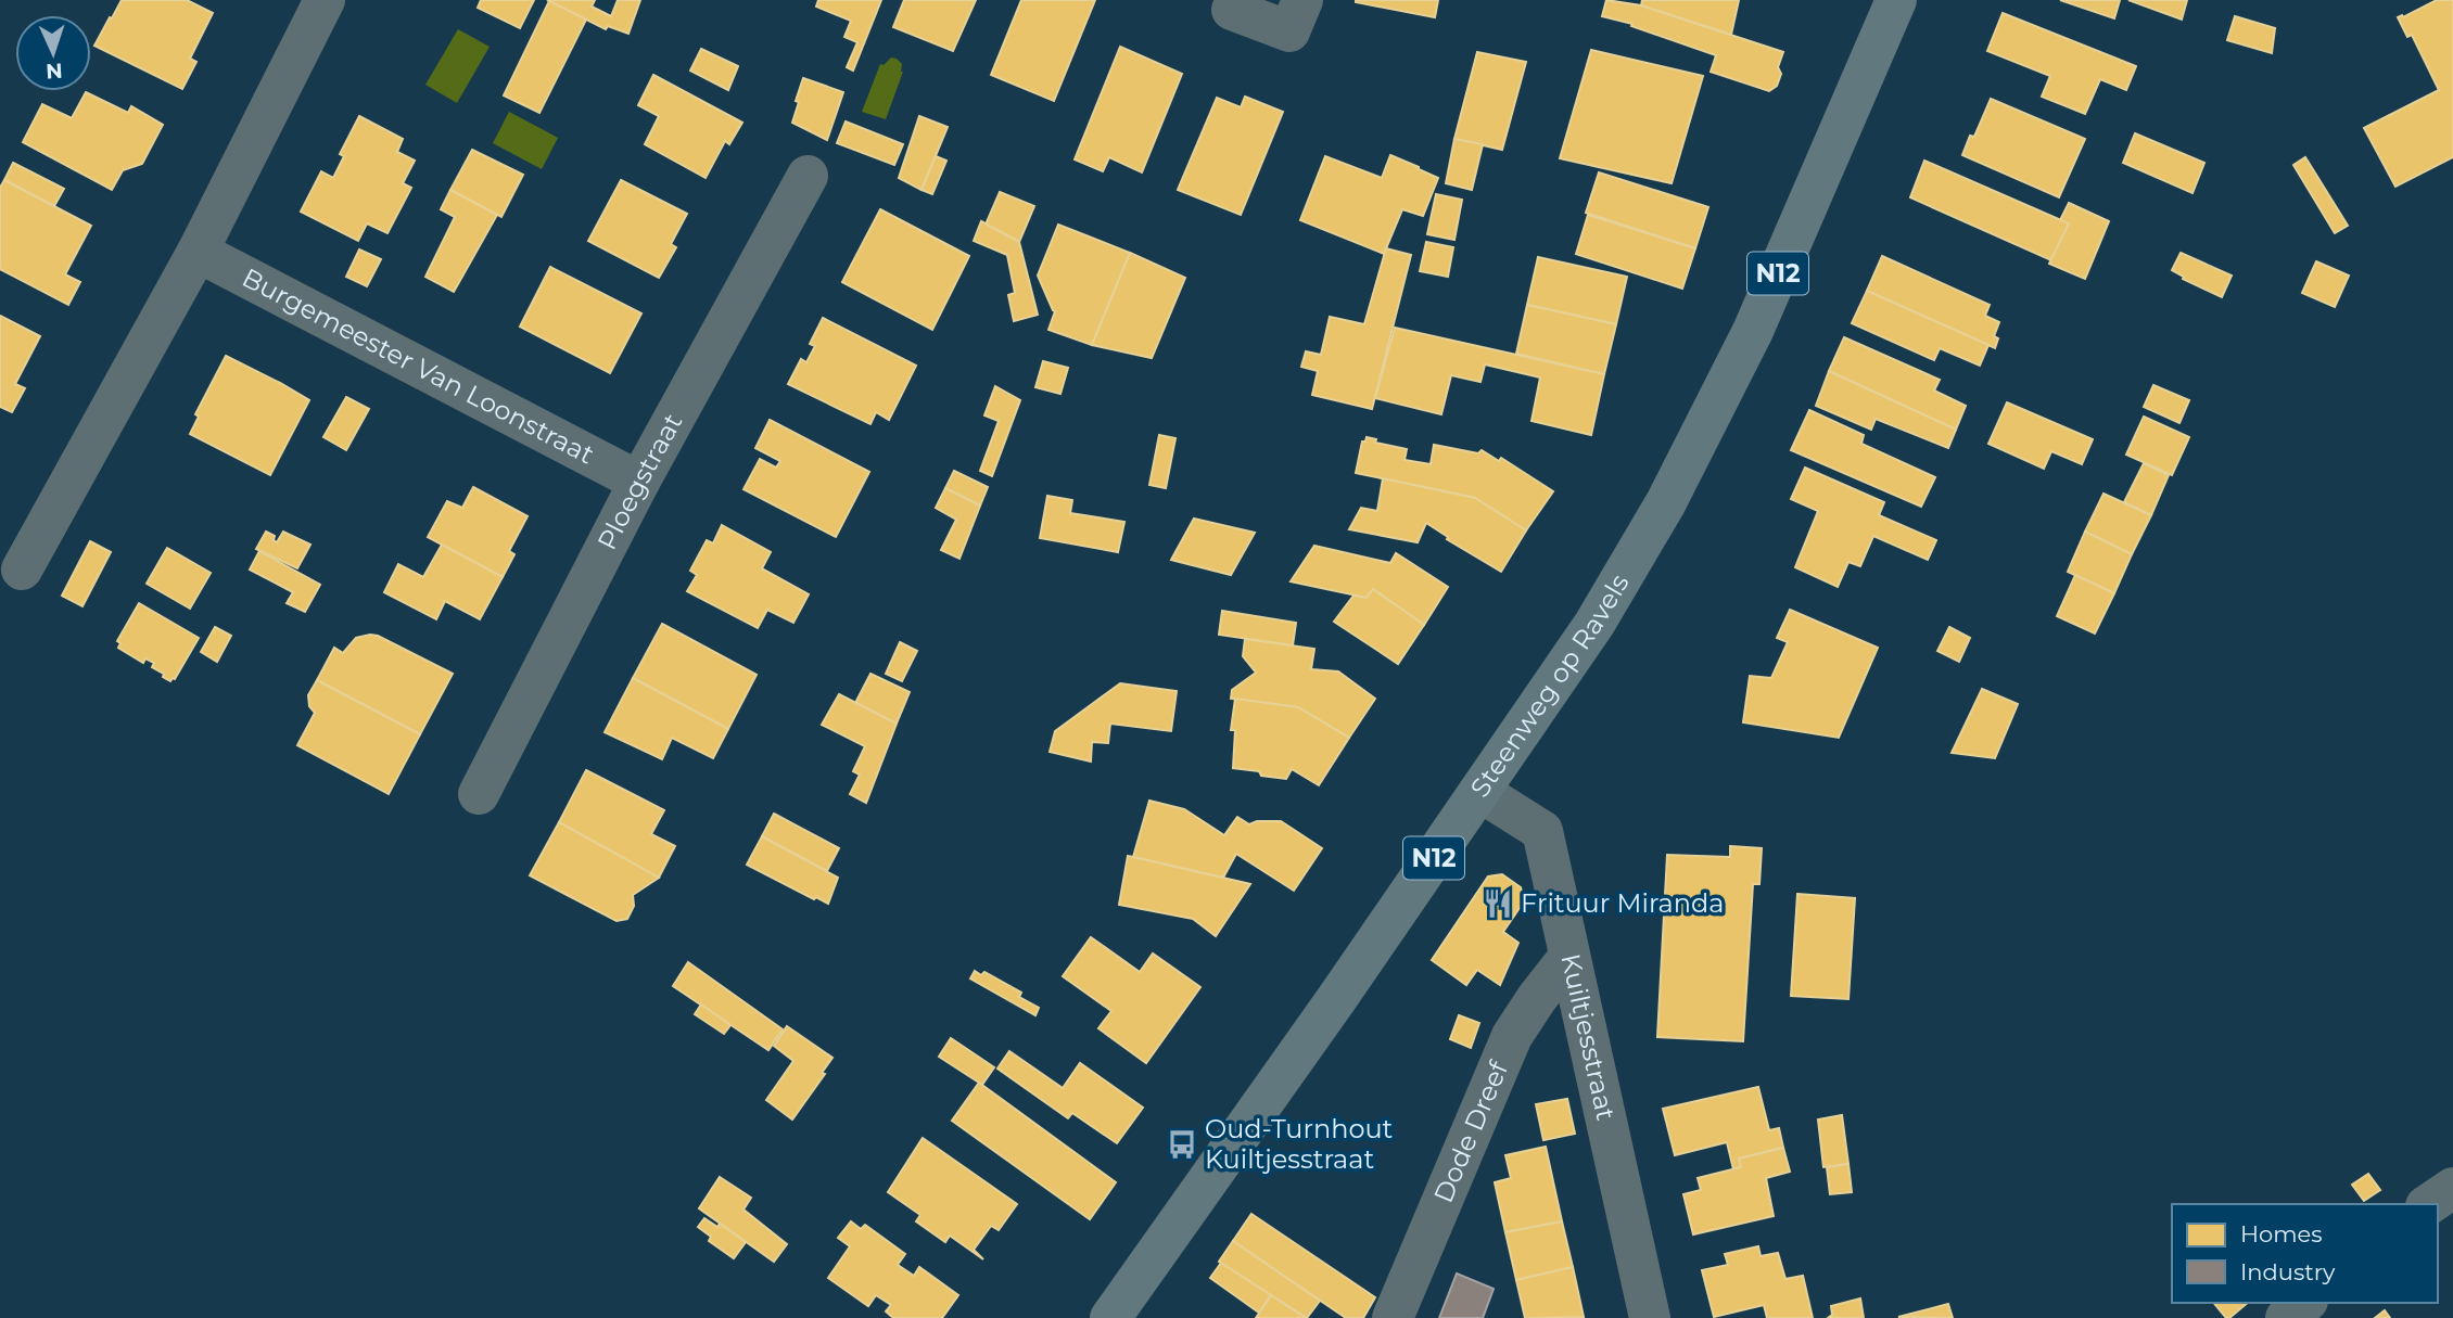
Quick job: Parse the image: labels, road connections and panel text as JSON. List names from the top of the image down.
{
  "streets": {
    "main road": ["N12", "Steenweg op Ravels"],
    "street": [
      "Burgemeester Van Loonstraat",
      "Ploegstraat",
      "Kuiltjesstraat",
      "Dode Dreef"
    ]
  },
  "crossings": [
    ["Burgemeester Van Loonstraat", "Ploegstraat"],
    ["Steenweg op Ravels", "Kuiltjesstraat"],
    ["Kuiltjesstraat", "Dode Dreef"]
  ],
  "places": {
    "restaurant": ["Frituur Miranda"],
    "bus stop": ["Oud-Turnhout Kuiltjesstraat"]
  },
  "legend": ["Homes", "Industry"],
  "north": "bottom"
}
